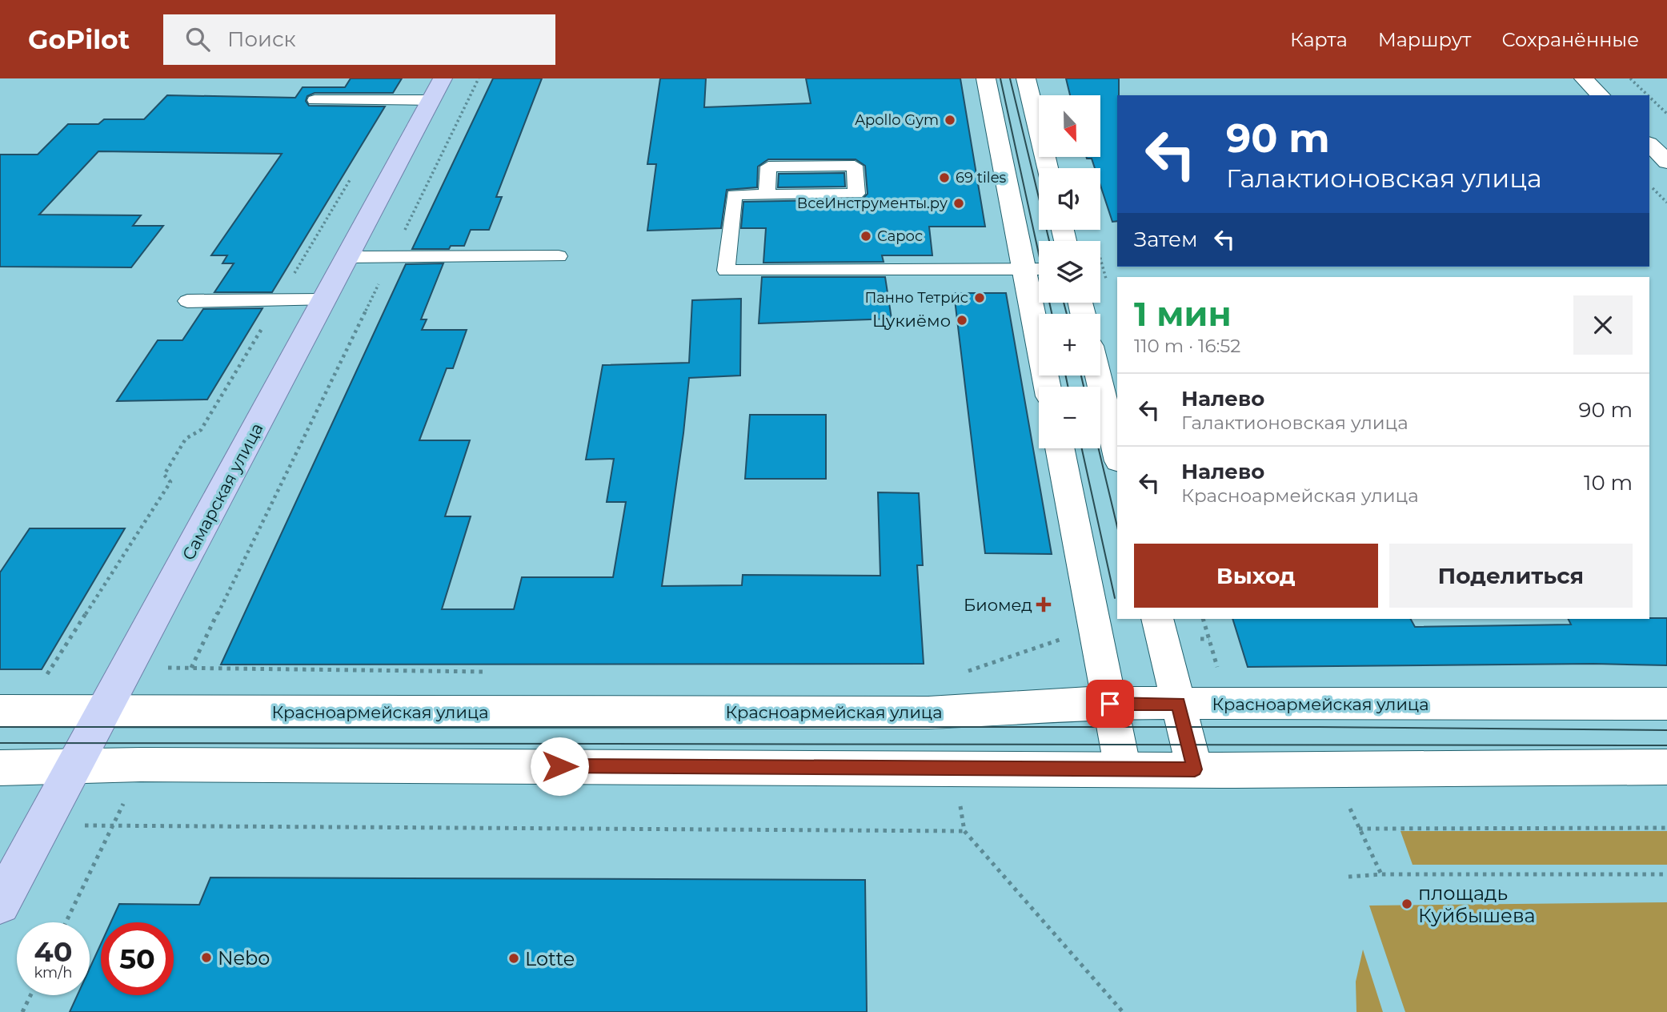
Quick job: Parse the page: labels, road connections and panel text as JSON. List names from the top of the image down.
{
  "streets": {
    "main road": ["Самарская улица", "Красноармейская улица"]
  },
  "crossings": [
    ["Самарская улица", "Красноармейская улица"]
  ],
  "places": {
    "other": [
      "Apollo Gym",
      "69 tiles",
      "ВсеИнструменты.ру",
      "Сарос",
      "Панно Тетрис",
      "Цукиёмо",
      "площадь Куйбышева",
      "Nebo",
      "Lotte"
    ],
    "health": ["Биомед"]
  },
  "north": "bottom",
  "page": {
    "header": "GoPilot",
    "search": "Поиск",
    "nav": ["Карта", "Маршрут", "Сохранённые"],
    "map_buttons": ["+", "−"],
    "turn": ["90 m", "Галактионовская улица"],
    "then": "Затем",
    "heading": ["1 мин", "110 m · 16:52"],
    "list": [
      {
        "name": "Налево",
        "note": "Галактионовская улица",
        "value": "90 m"
      },
      {
        "name": "Налево",
        "note": "Красноармейская улица",
        "value": "10 m"
      }
    ],
    "buttons": ["Выход", "Поделиться"],
    "speed": "40 km/h",
    "limit": "50"
  }
}
